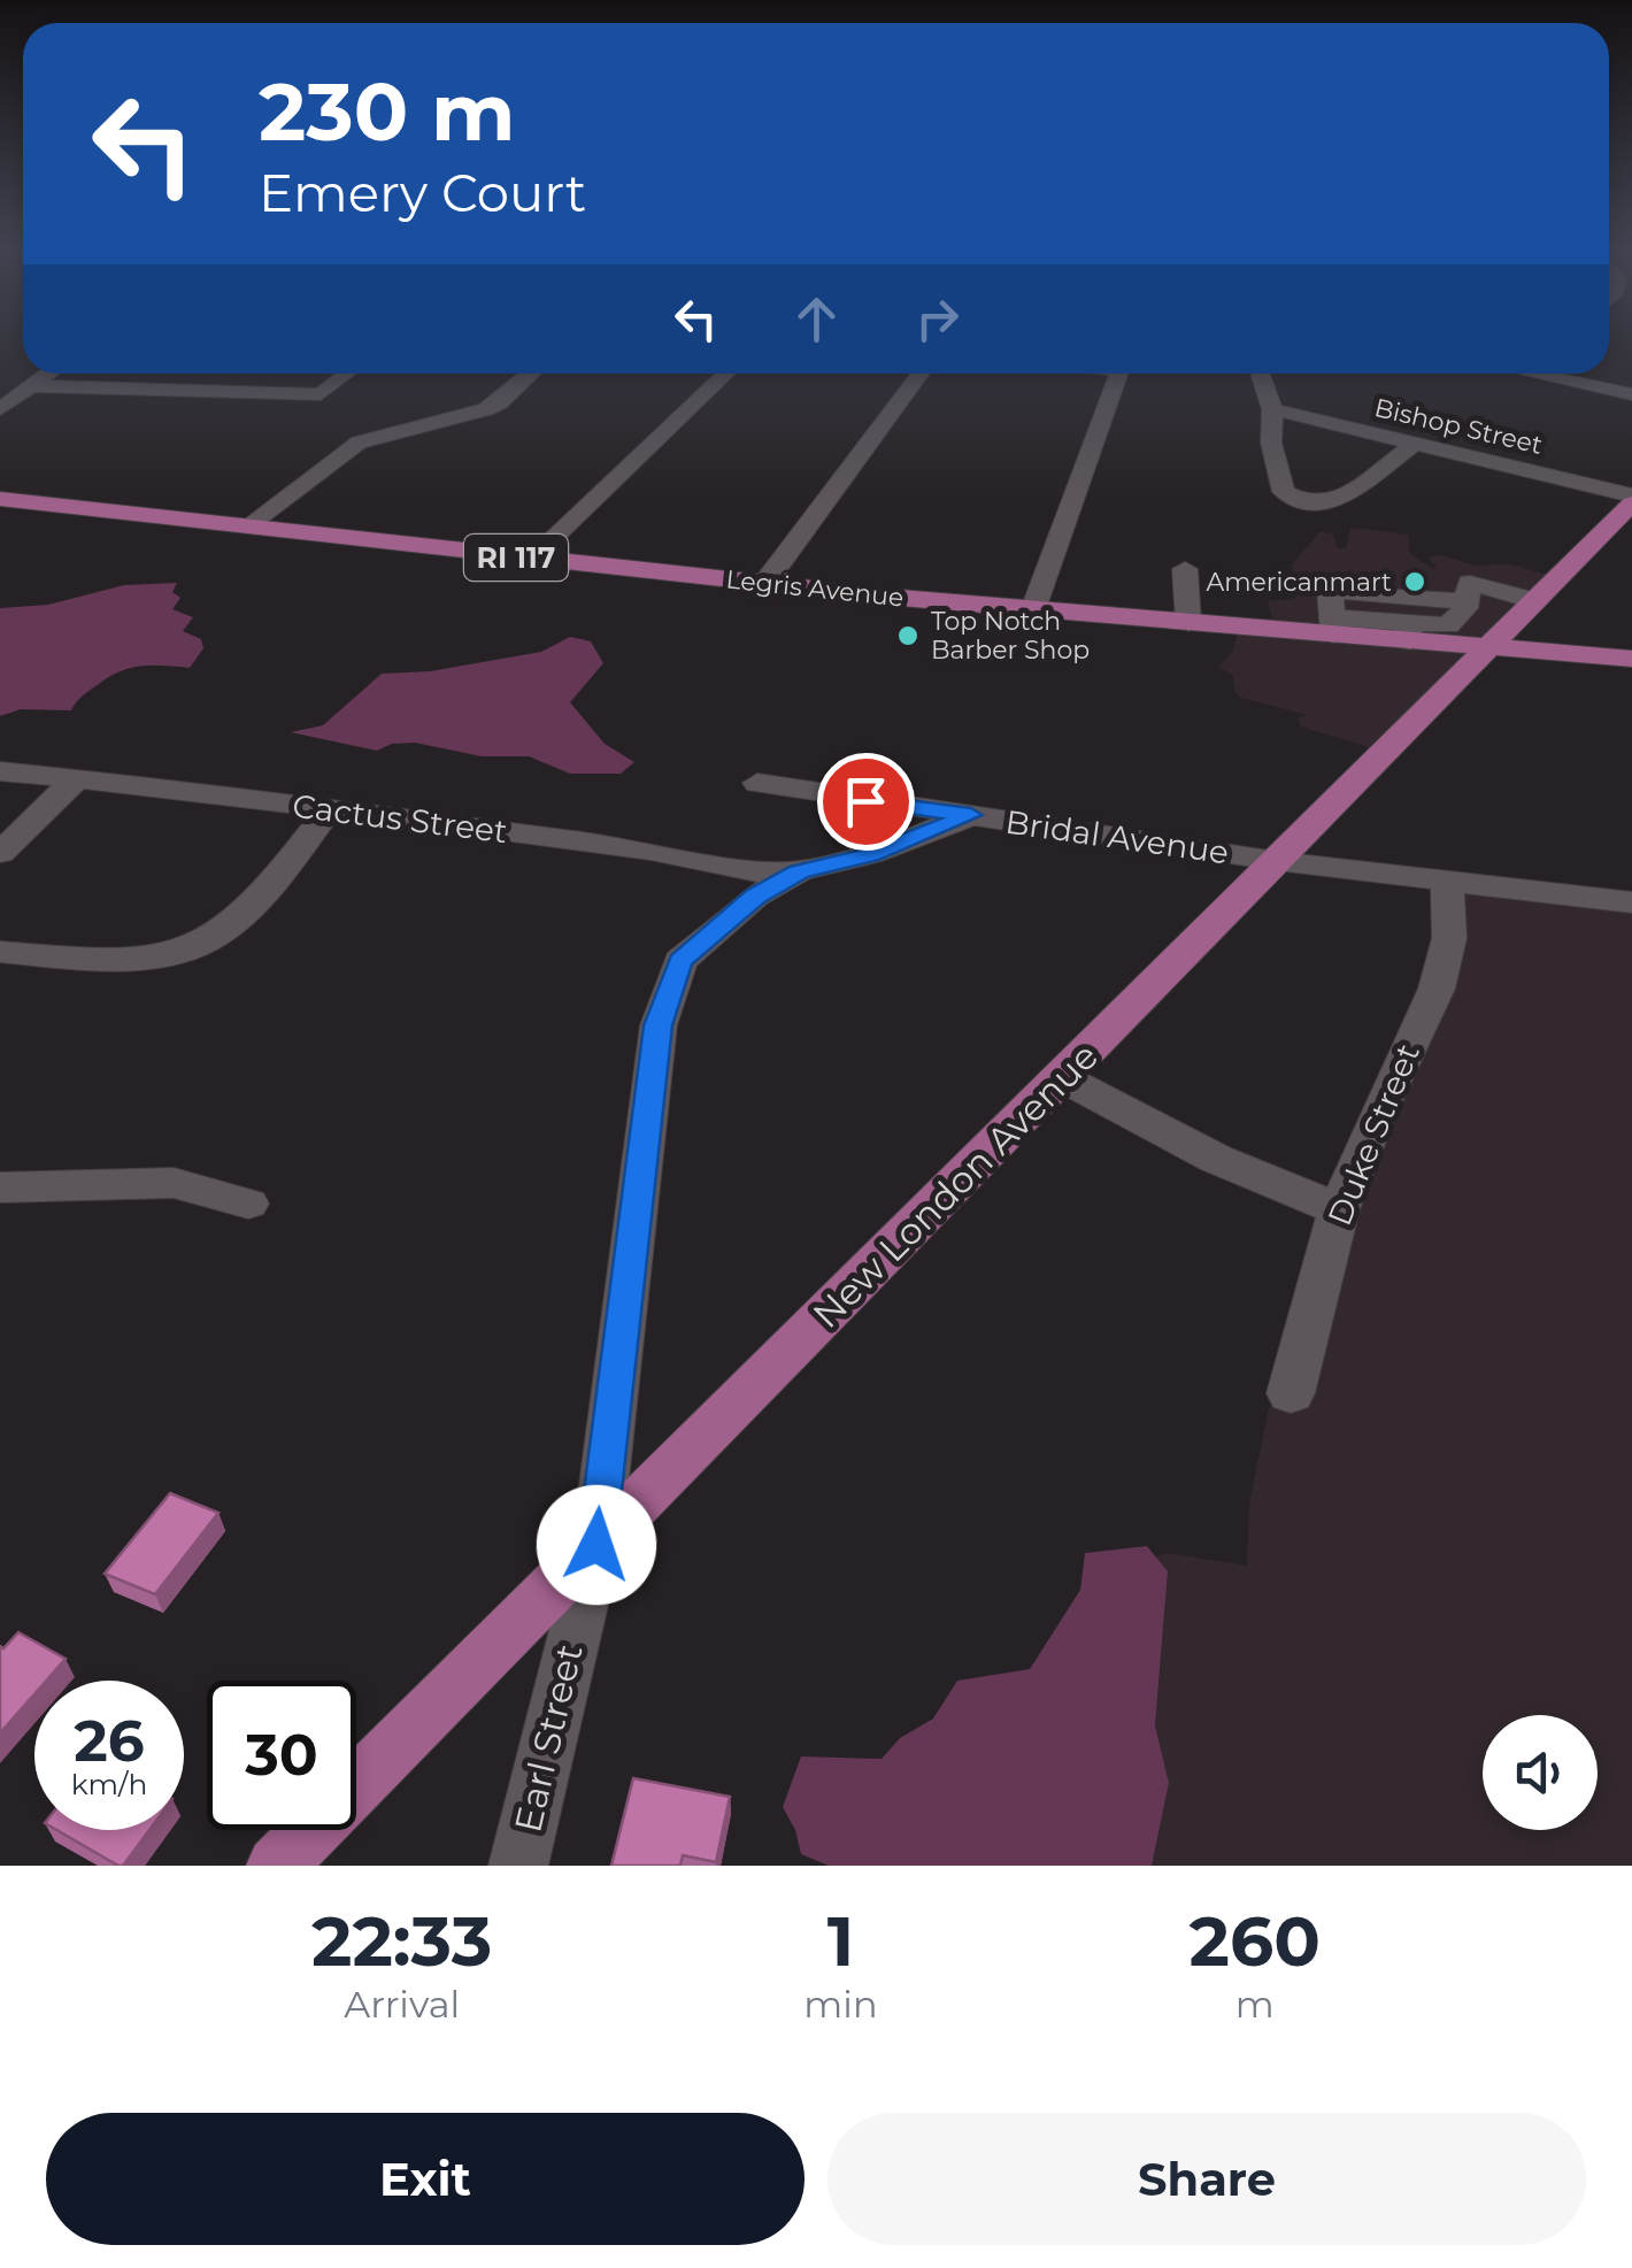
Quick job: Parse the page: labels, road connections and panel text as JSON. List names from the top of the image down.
{
  "streets": {
    "main road": ["RI 117", "Legris Avenue", "New London Avenue"],
    "street": [
      "Bishop Street",
      "Cactus Street",
      "Bridal Avenue",
      "Duke Street",
      "Earl Street"
    ]
  },
  "crossings": [
    ["Legris Avenue", "New London Avenue"],
    ["Cactus Street", "Bridal Avenue"],
    ["Bridal Avenue", "Duke Street"],
    ["Bridal Avenue", "New London Avenue"],
    ["Bridal Avenue", "Earl Street"],
    ["New London Avenue", "Earl Street"]
  ],
  "places": ["Americanmart", "Top Notch Barber Shop"],
  "page": {
    "turn": ["230 m", "Emery Court"],
    "speed": "26 km/h",
    "limit": "30",
    "eta": [
      "22:33",
      "Arrival",
      "1",
      "min",
      "260",
      "m"
    ],
    "buttons": ["Exit", "Share"]
  }
}
